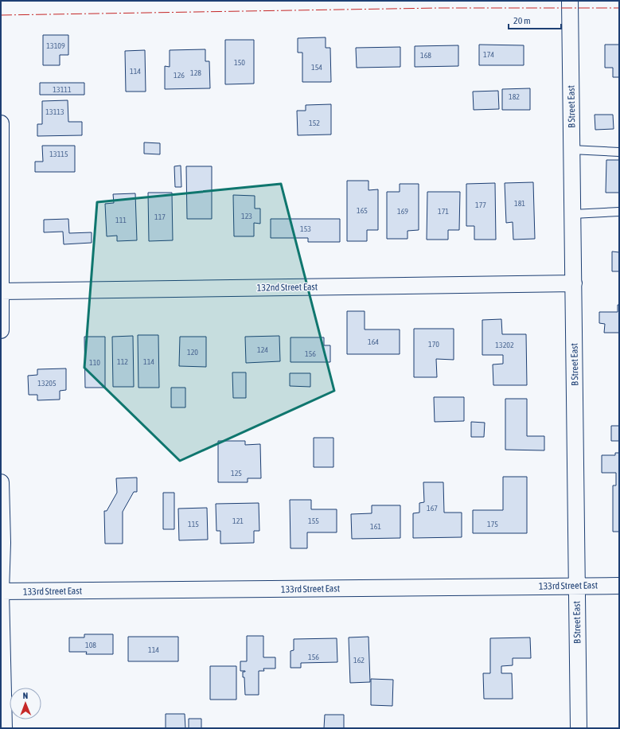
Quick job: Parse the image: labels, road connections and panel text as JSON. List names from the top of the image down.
{
  "streets": {
    "street": ["B Street East", "132nd Street East", "133rd Street East"]
  },
  "crossings": [
    ["B Street East", "132nd Street East"],
    ["B Street East", "133rd Street East"]
  ],
  "house_numbers": [
    "13109",
    "174",
    "168",
    "150",
    "154",
    "114",
    "128",
    "126",
    "13111",
    "182",
    "13113",
    "152",
    "13115",
    "181",
    "177",
    "165",
    "169",
    "171",
    "123",
    "117",
    "111",
    "153",
    "164",
    "170",
    "13202",
    "124",
    "120",
    "156",
    "112",
    "114",
    "110",
    "13205",
    "125",
    "167",
    "121",
    "155",
    "115",
    "175",
    "161",
    "108",
    "114",
    "156",
    "162"
  ],
  "scale_bar": "20 m",
  "north": "top"
}
